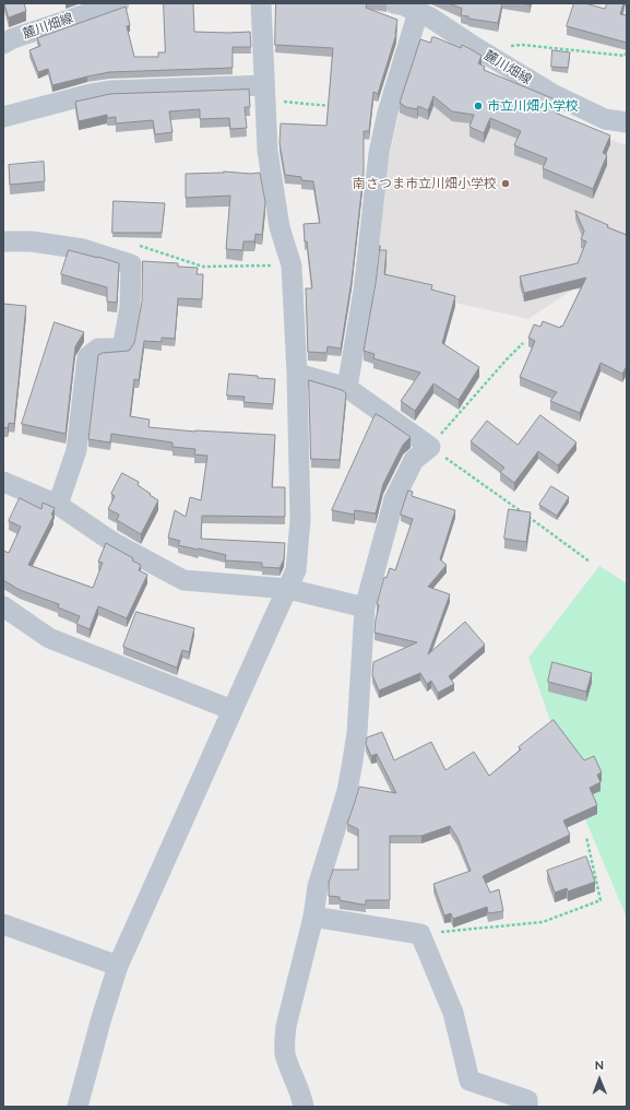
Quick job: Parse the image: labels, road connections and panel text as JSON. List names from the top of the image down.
{
  "streets": {
    "street": ["麓川畑線"]
  },
  "places": ["市立川畑小学校", "南さつま市立川畑小学校"],
  "north": "top"
}
